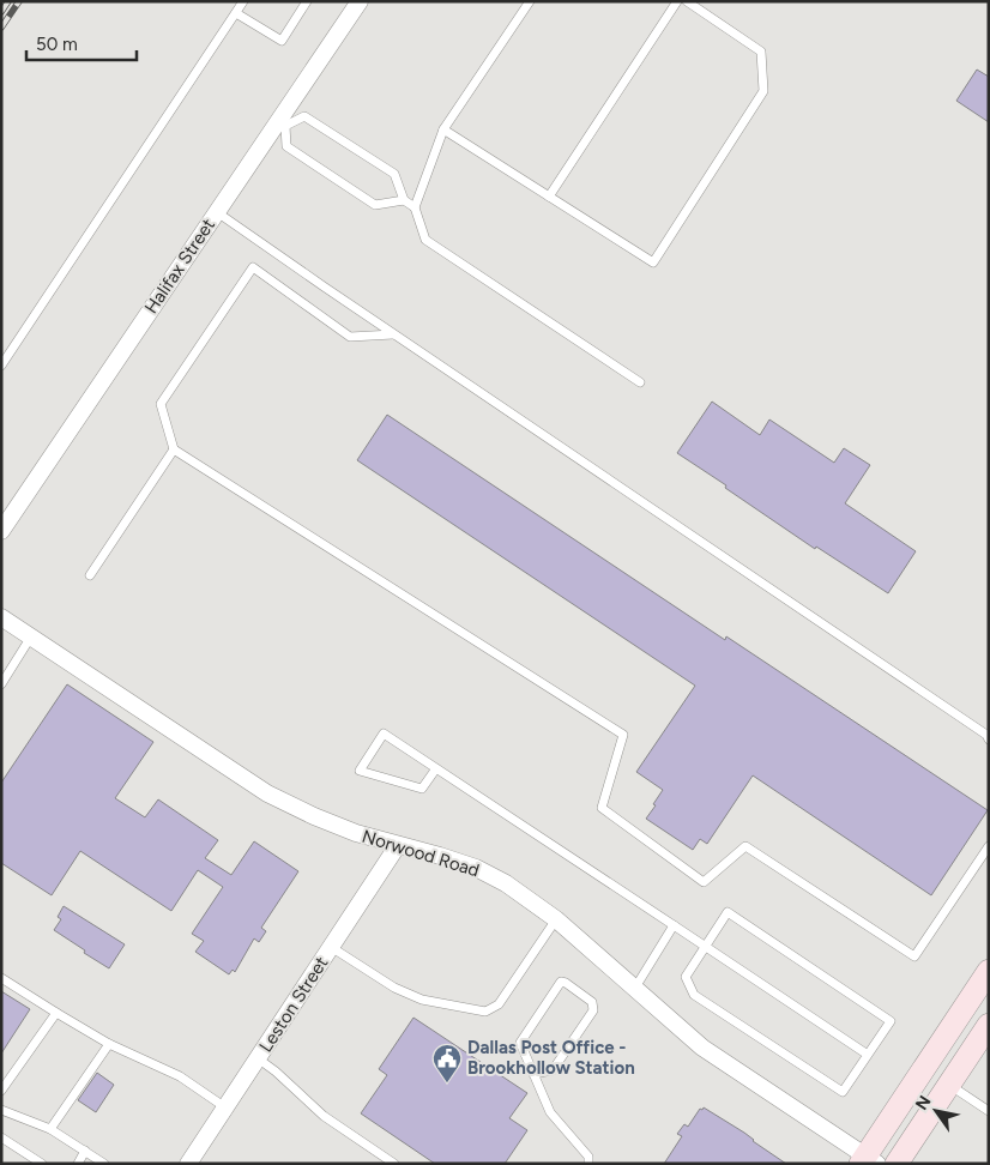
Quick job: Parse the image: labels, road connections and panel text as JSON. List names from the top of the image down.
{
  "streets": {
    "street": ["Halifax Street", "Norwood Road", "Leston Street"]
  },
  "crossings": [
    ["Norwood Road", "Leston Street"]
  ],
  "places": {
    "public building": ["Dallas Post Office - Brookhollow Station"]
  },
  "scale_bar": "50 m",
  "north": "top left"
}
